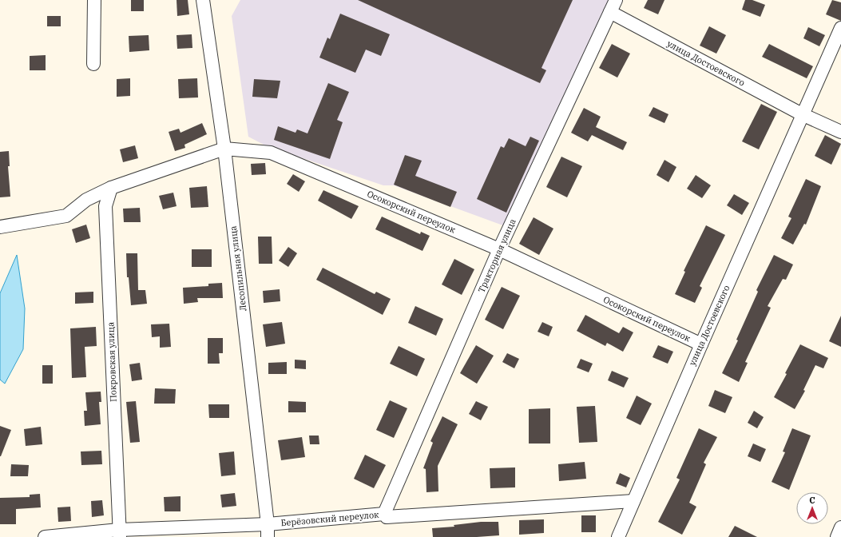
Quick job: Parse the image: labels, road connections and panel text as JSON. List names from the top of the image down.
{
  "streets": {
    "street": [
      "улица Достоевского",
      "Осокорский переулок",
      "Тракторная улица",
      "Лесопильная улица",
      "Покровская улица",
      "Берёзовский переулок"
    ]
  },
  "crossings": [
    ["улица Достоевского", "Осокорский переулок"],
    ["улица Достоевского", "Тракторная улица"],
    ["улица Достоевского", "Берёзовский переулок"],
    ["Осокорский переулок", "Тракторная улица"],
    ["Осокорский переулок", "Лесопильная улица"],
    ["Осокорский переулок", "Покровская улица"],
    ["Тракторная улица", "Берёзовский переулок"],
    ["Лесопильная улица", "Берёзовский переулок"],
    ["Покровская улица", "Берёзовский переулок"]
  ],
  "north": "top"
}
